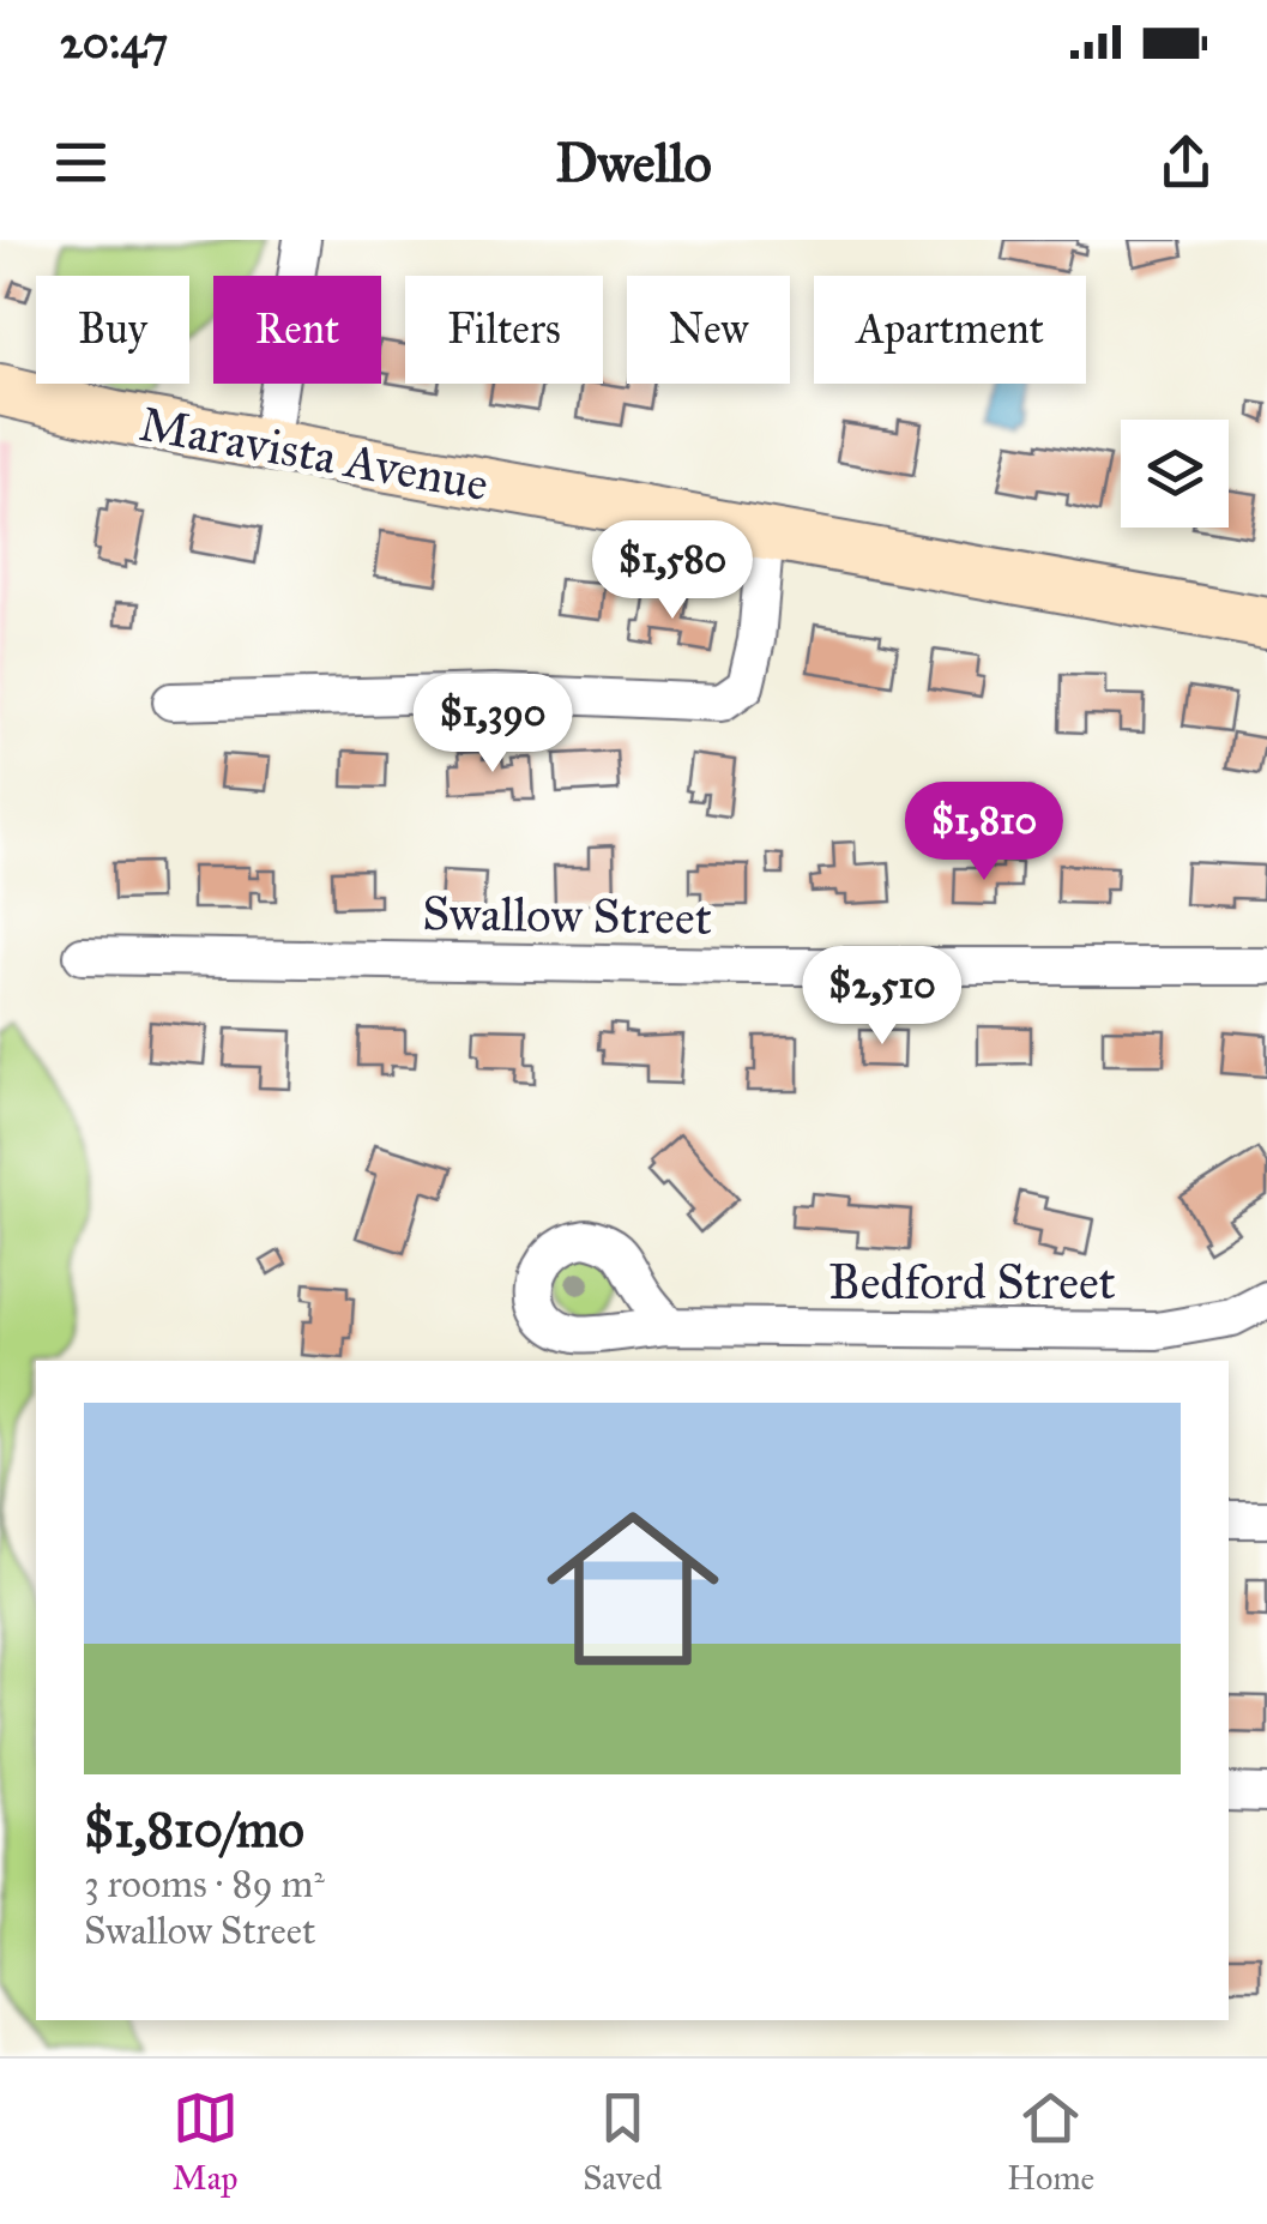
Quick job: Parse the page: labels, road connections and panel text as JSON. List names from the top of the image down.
{
  "streets": {
    "main road": ["Maravista Avenue"],
    "street": ["Swallow Street", "Bedford Street"]
  },
  "page": {
    "status": "20:47",
    "header": "Dwello",
    "chip": [
      "Buy",
      "Rent",
      "Filters",
      "New",
      "Apartment"
    ],
    "price": [
      "$1,580",
      "$1,390",
      "$1,810",
      "$2,510"
    ],
    "list": [
      {
        "name": "$1,810/mo",
        "note": "3 rooms · 89 m² · Swallow Street"
      }
    ],
    "tabs": ["Map", "Saved", "Home"]
  }
}
